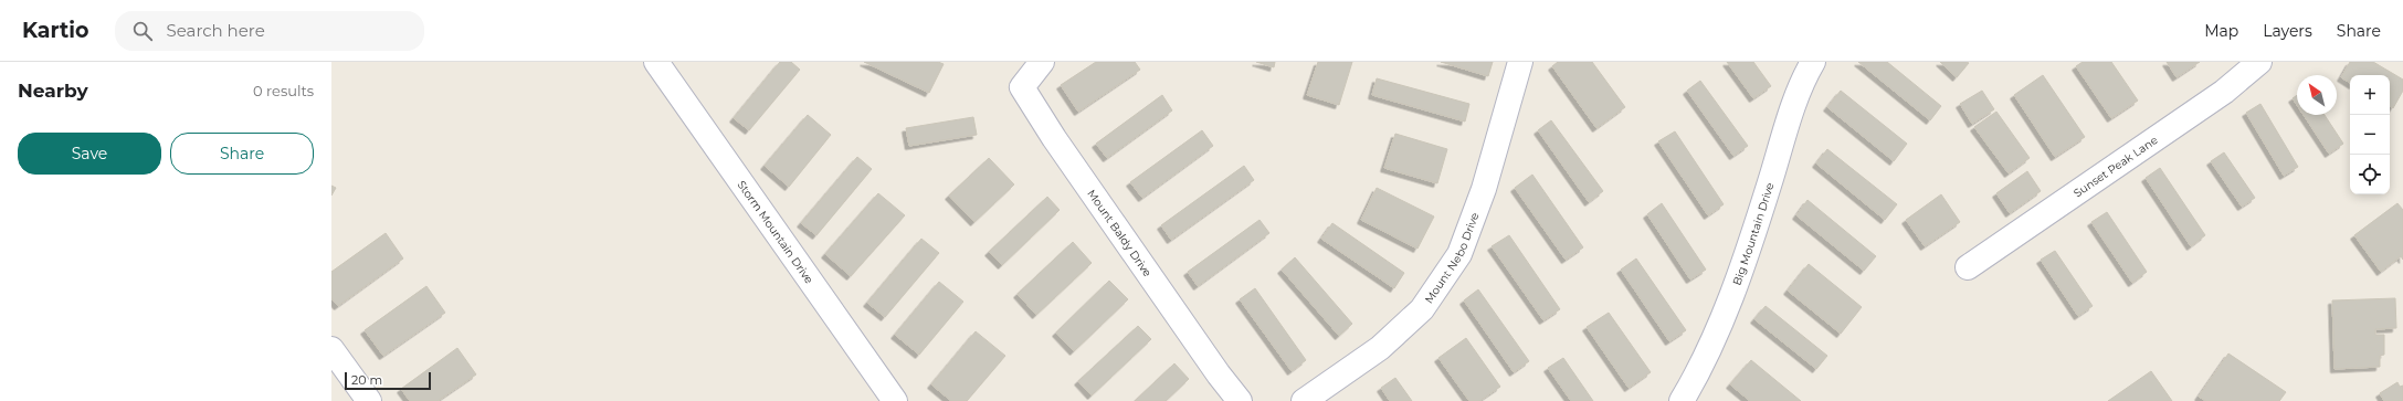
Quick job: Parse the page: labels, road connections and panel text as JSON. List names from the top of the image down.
{
  "streets": {
    "street": [
      "Sunset Peak Lane",
      "Storm Mountain Drive",
      "Mount Baldy Drive",
      "Big Mountain Drive",
      "Mount Nebo Drive"
    ]
  },
  "scale_bar": "20 m",
  "north": "top left",
  "page": {
    "header": "Kartio",
    "search": "Search here",
    "nav": ["Map", "Layers", "Share"],
    "heading": ["Nearby", "0 results"],
    "map_buttons": ["+", "−"],
    "buttons": ["Save", "Share"],
    "scale": "20 m"
  }
}
